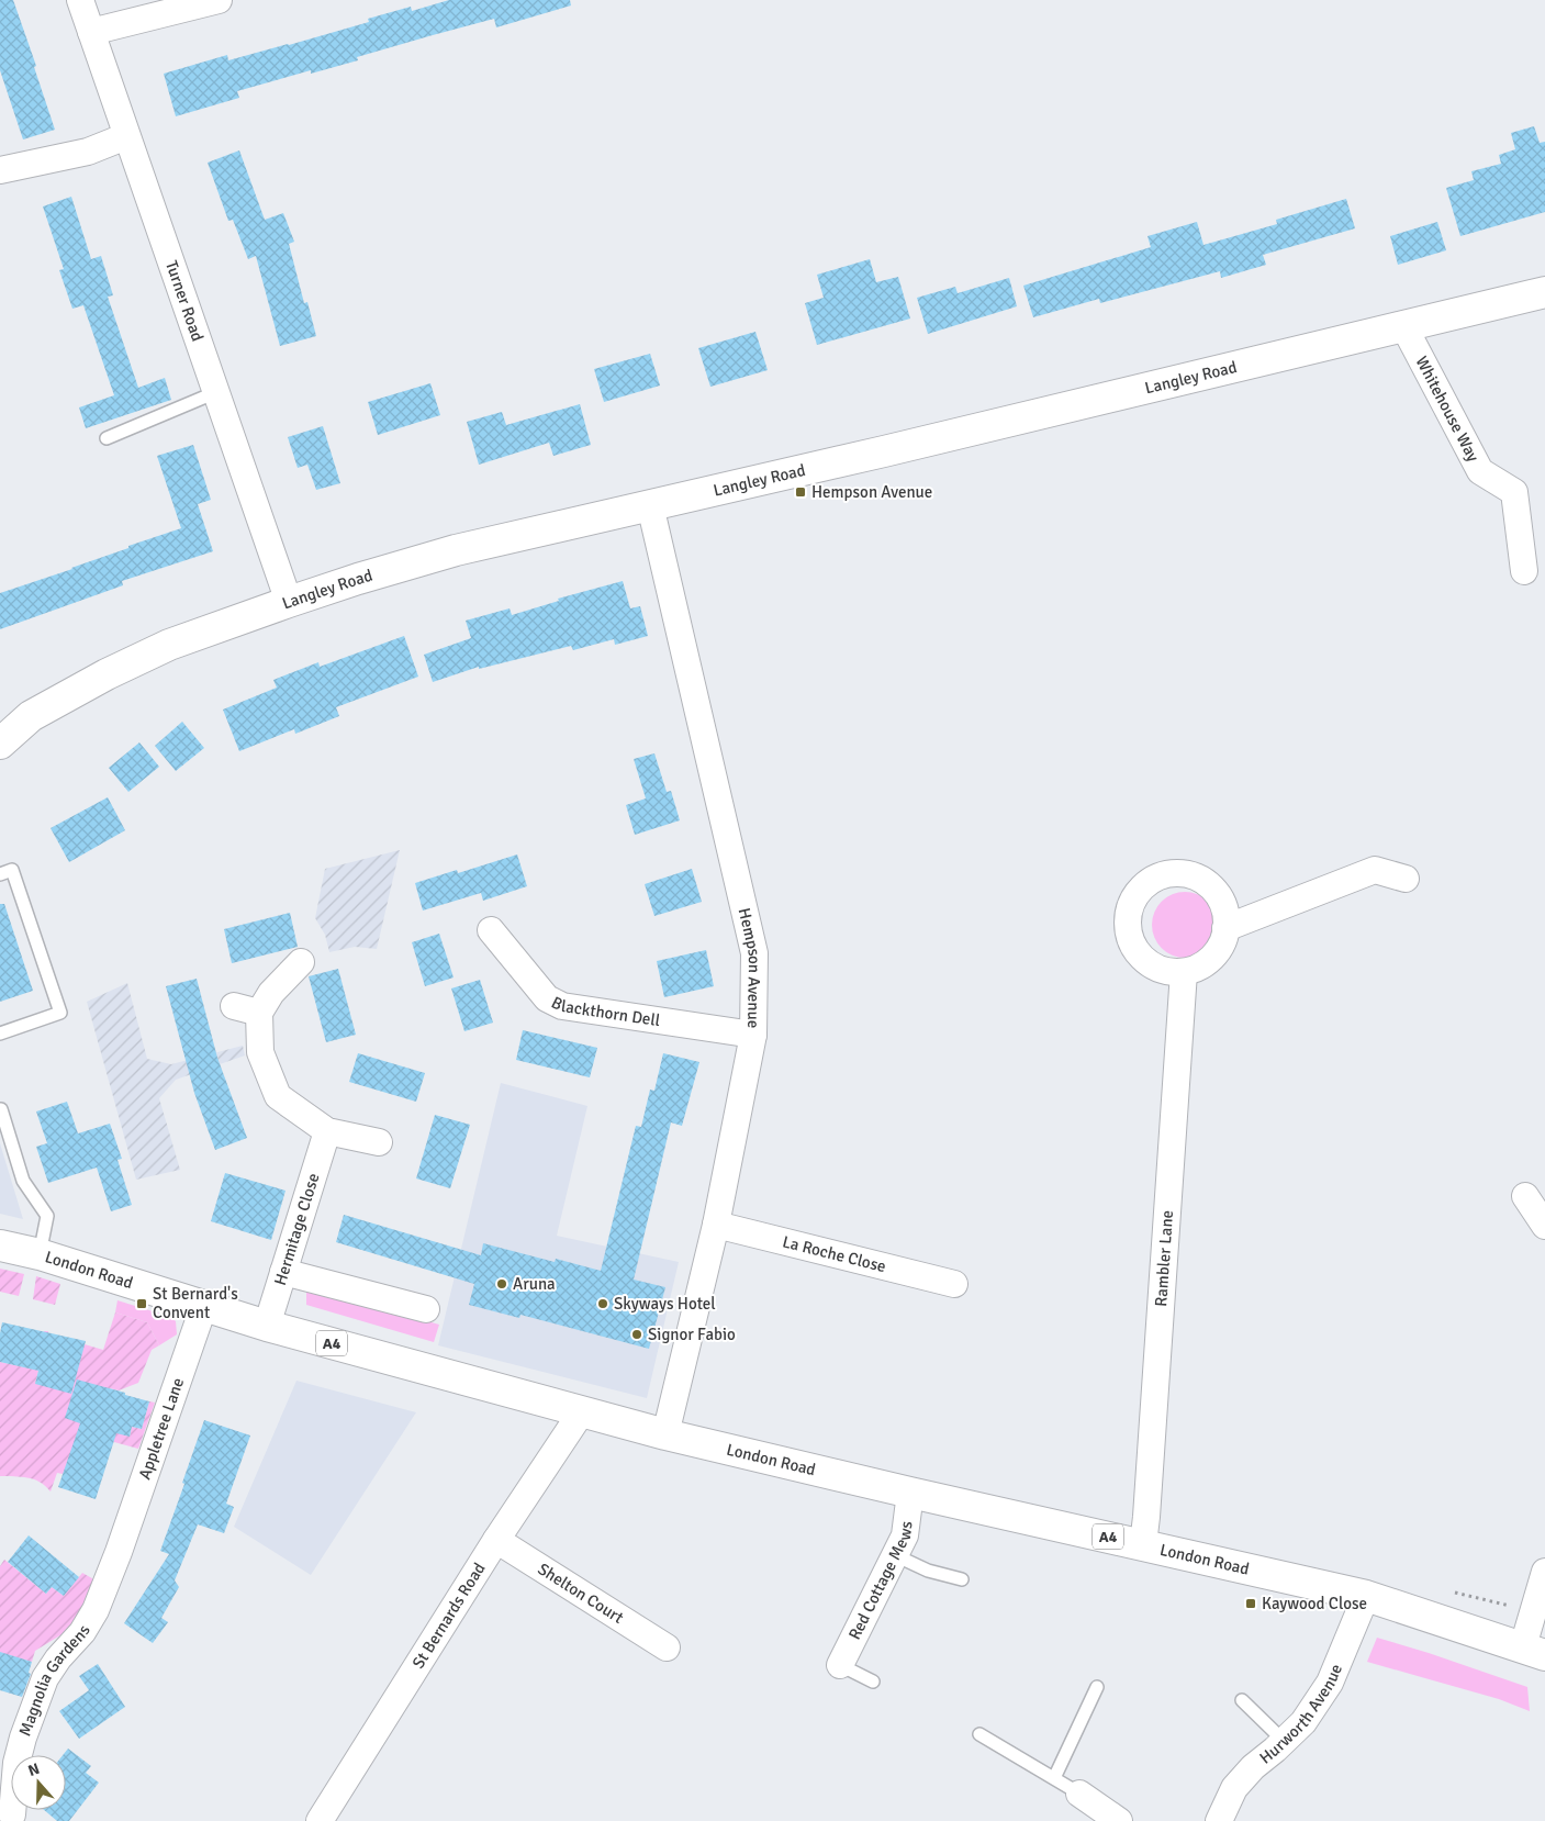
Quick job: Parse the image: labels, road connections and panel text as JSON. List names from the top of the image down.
{
  "streets": {
    "street": [
      "Turner Road",
      "Langley Road",
      "Whitehouse Way",
      "Hempson Avenue",
      "Blackthorn Dell",
      "Hermitage Close",
      "La Roche Close",
      "Rambler Lane",
      "London Road",
      "A4",
      "Appletree Lane",
      "Red Cottage Mews",
      "Shelton Court",
      "St Bernards Road",
      "Magnolia Gardens",
      "Hurworth Avenue"
    ]
  },
  "crossings": [
    ["Turner Road", "Langley Road"],
    ["Langley Road", "Whitehouse Way"],
    ["Langley Road", "Hempson Avenue"],
    ["Hempson Avenue", "Blackthorn Dell"],
    ["Hempson Avenue", "La Roche Close"],
    ["Hempson Avenue", "London Road"],
    ["Hermitage Close", "London Road"],
    ["Rambler Lane", "London Road"],
    ["London Road", "Appletree Lane"],
    ["London Road", "Red Cottage Mews"],
    ["London Road", "St Bernards Road"],
    ["London Road", "Hurworth Avenue"],
    ["Appletree Lane", "Magnolia Gardens"],
    ["Shelton Court", "St Bernards Road"]
  ],
  "places": {
    "transit": ["Hempson Avenue", "St Bernard's Convent", "Kaywood Close"],
    "other": ["Aruna", "Skyways Hotel", "Signor Fabio"]
  },
  "north": "top"
}
